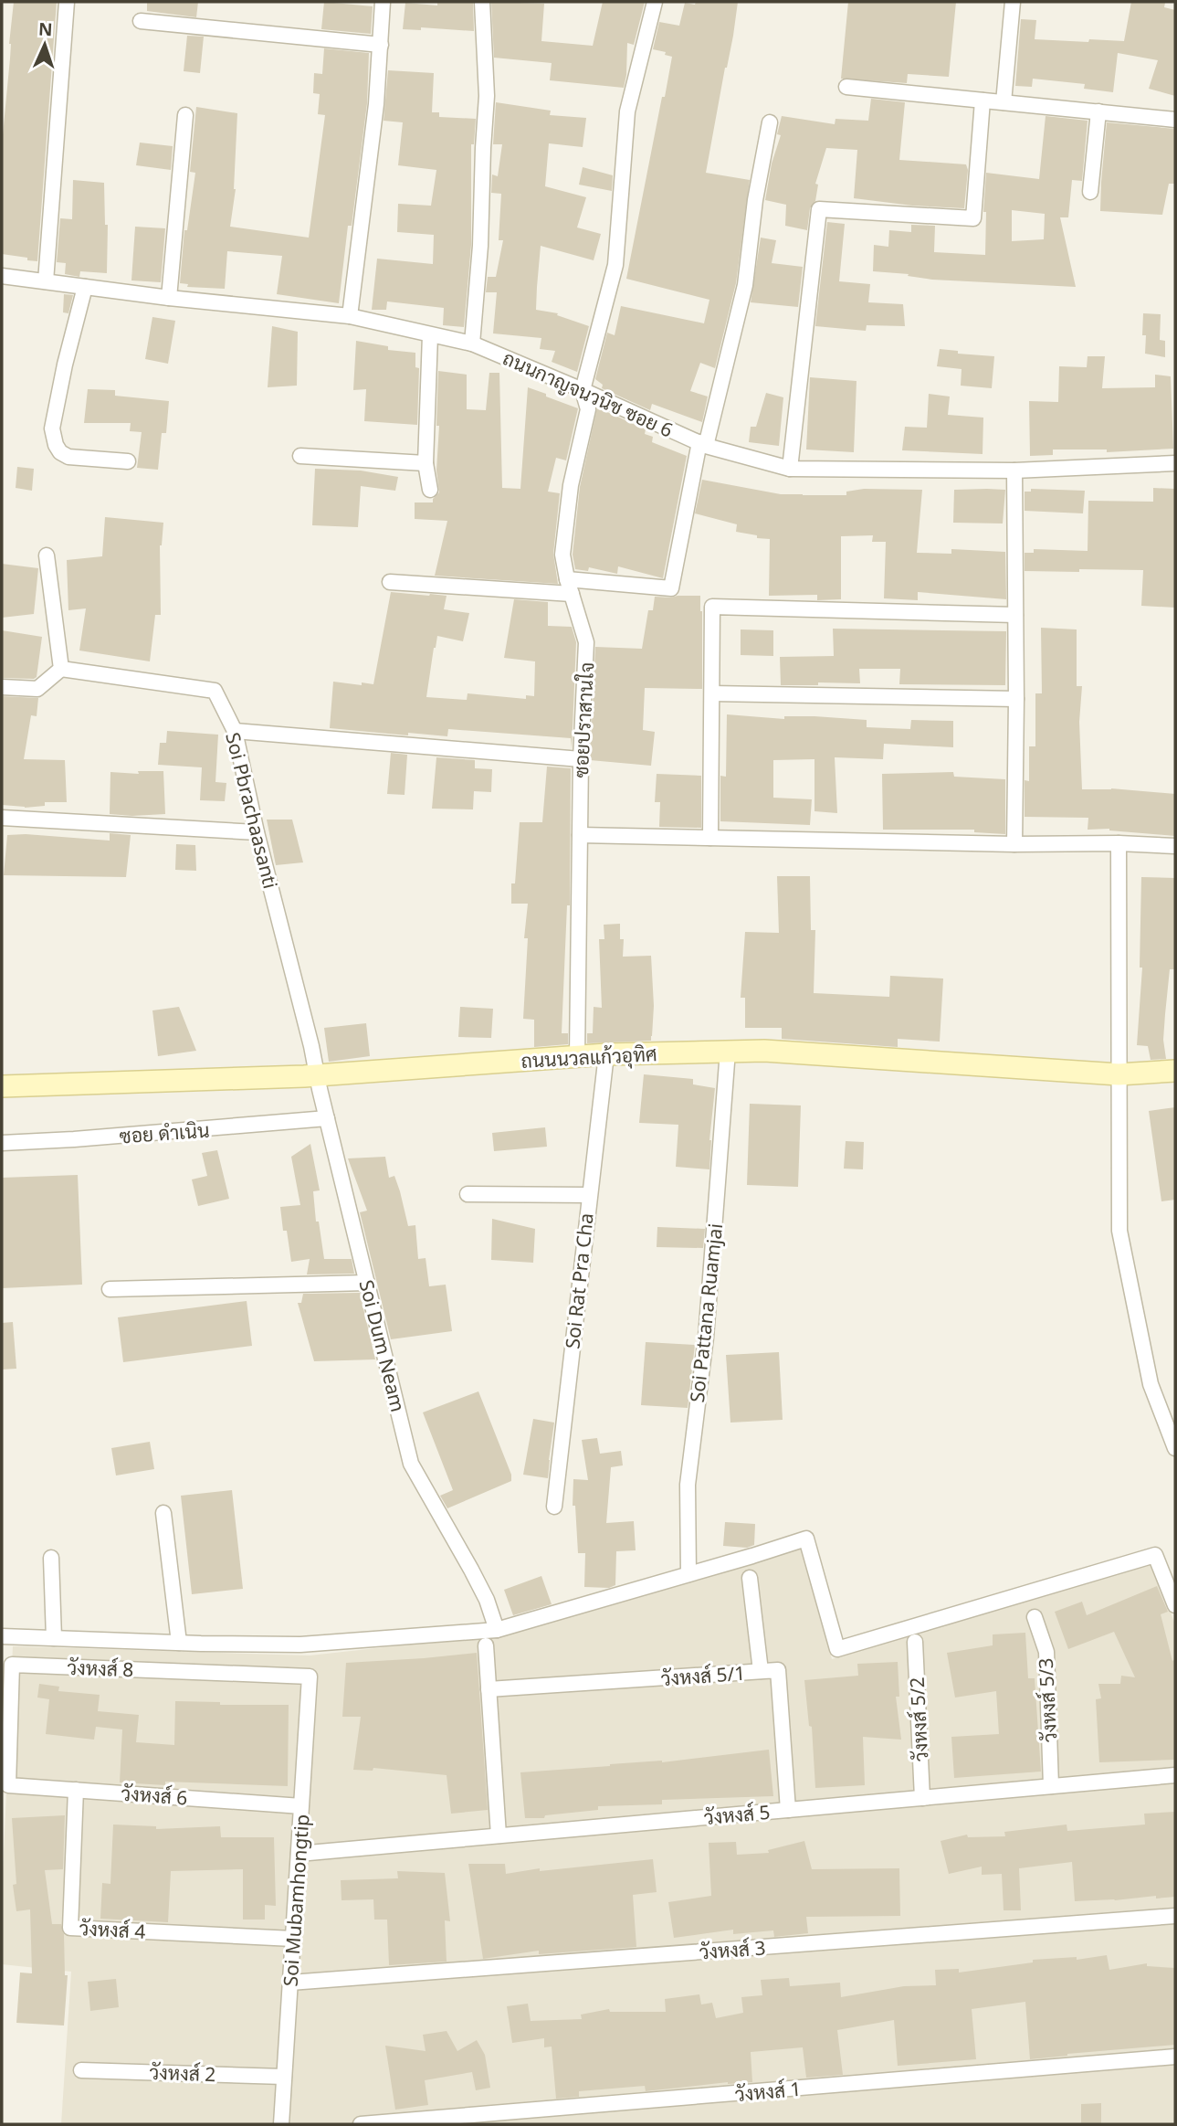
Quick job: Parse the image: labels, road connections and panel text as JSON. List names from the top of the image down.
{
  "streets": {
    "street": [
      "ถนนกาญจนวนิช ซอย 6",
      "ซอยปราสานใจ",
      "Soi Pbrachaasanti",
      "ถนนนวลแก้วอุทิศ",
      "ซอย ดำเนิน",
      "Soi Rat Pra Cha",
      "Soi Pattana Ruamjai",
      "Soi Dum Neam",
      "วังหงส์ 8",
      "วังหงส์ 5/1",
      "วังหงส์ 5/3",
      "วังหงส์ 5/2",
      "วังหงส์ 6",
      "วังหงส์ 5",
      "Soi Mubamhongtip",
      "วังหงส์ 4",
      "วังหงส์ 3",
      "วังหงส์ 2",
      "วังหงส์ 1"
    ]
  },
  "crossings": [
    ["ถนนกาญจนวนิช ซอย 6", "ซอยปราสานใจ"],
    ["ซอยปราสานใจ", "ถนนนวลแก้วอุทิศ"],
    ["Soi Pbrachaasanti", "Soi Dum Neam"],
    ["ถนนนวลแก้วอุทิศ", "Soi Rat Pra Cha"],
    ["ถนนนวลแก้วอุทิศ", "Soi Pattana Ruamjai"],
    ["ถนนนวลแก้วอุทิศ", "Soi Dum Neam"],
    ["ซอย ดำเนิน", "Soi Dum Neam"],
    ["วังหงส์ 8", "วังหงส์ 6"],
    ["วังหงส์ 8", "Soi Mubamhongtip"],
    ["วังหงส์ 5/1", "วังหงส์ 5"],
    ["วังหงส์ 5/3", "วังหงส์ 5"],
    ["วังหงส์ 5/2", "วังหงส์ 5"],
    ["วังหงส์ 6", "Soi Mubamhongtip"],
    ["วังหงส์ 6", "วังหงส์ 4"],
    ["วังหงส์ 5", "Soi Mubamhongtip"],
    ["Soi Mubamhongtip", "วังหงส์ 4"],
    ["Soi Mubamhongtip", "วังหงส์ 3"],
    ["Soi Mubamhongtip", "วังหงส์ 2"]
  ],
  "north": "top"
}
